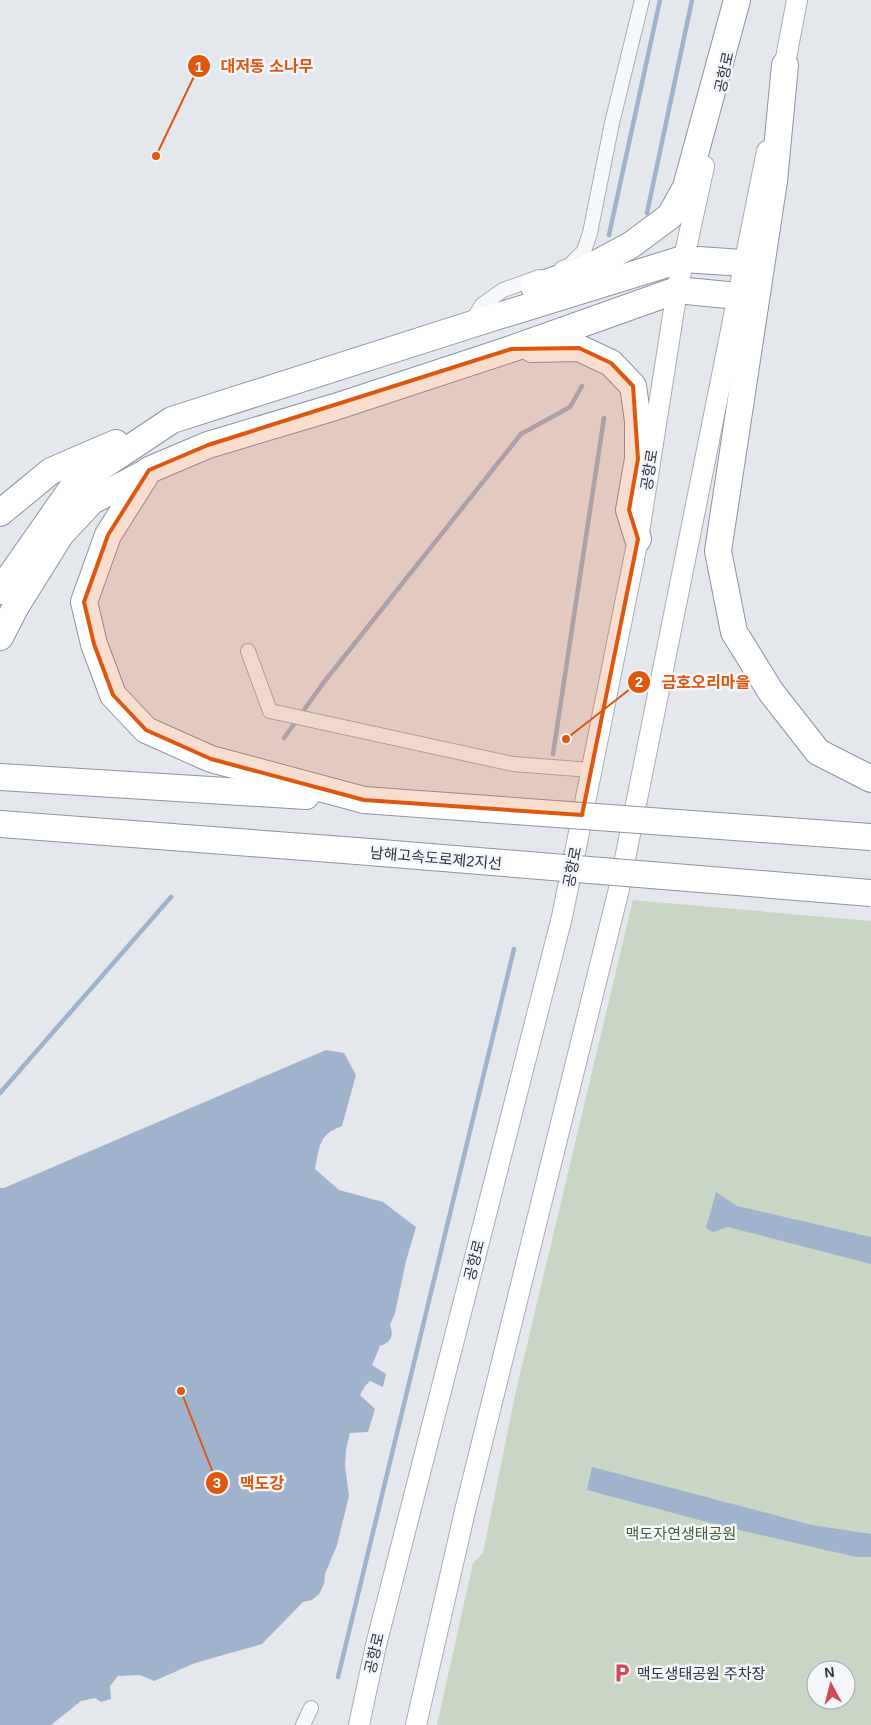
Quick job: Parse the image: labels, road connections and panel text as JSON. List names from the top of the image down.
{
  "streets": {
    "highway": ["남해고속도로제2지선"],
    "main road": ["공항로"]
  },
  "parks": ["맥도자연생태공원"],
  "places": {
    "other": ["대저동 소나무", "금호오리마을", "맥도강"],
    "parking": ["맥도생태공원 주차장"]
  },
  "north": "top"
}
